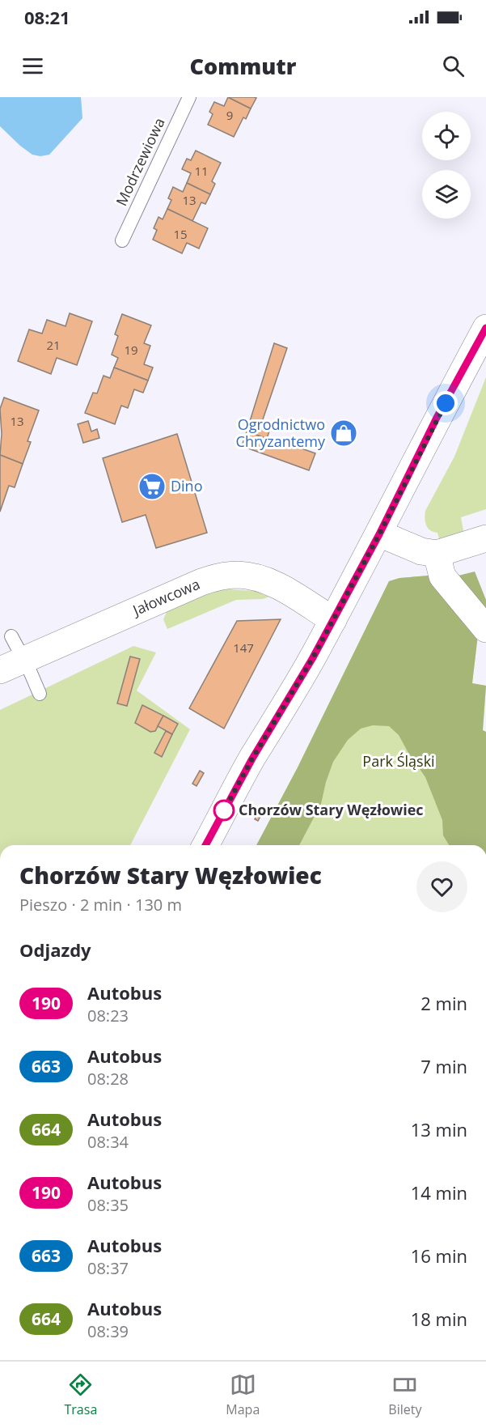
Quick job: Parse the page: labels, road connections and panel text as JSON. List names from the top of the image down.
{
  "streets": {
    "street": ["Jałowcowa"],
    "lane": ["Modrzewiowa"]
  },
  "parks": ["Park Śląski"],
  "places": {
    "shop": ["Ogrodnictwo Chryzantemy"],
    "supermarket": ["Dino"],
    "other": ["Chorzów Stary Węzłowiec"]
  },
  "lines": ["bus line 190"],
  "house_numbers": [
    "9",
    "11",
    "13",
    "15",
    "21",
    "19",
    "13",
    "147"
  ],
  "page": {
    "status": "08:21",
    "header": "Commutr",
    "heading": [
      ["Chorzów Stary Węzłowiec", "Pieszo · 2 min · 130 m"],
      "Odjazdy"
    ],
    "list": [
      {
        "mark": "190",
        "name": "Autobus",
        "note": "08:23",
        "value": "2 min"
      },
      {
        "mark": "663",
        "name": "Autobus",
        "note": "08:28",
        "value": "7 min"
      },
      {
        "mark": "664",
        "name": "Autobus",
        "note": "08:34",
        "value": "13 min"
      },
      {
        "mark": "190",
        "name": "Autobus",
        "note": "08:35",
        "value": "14 min"
      },
      {
        "mark": "663",
        "name": "Autobus",
        "note": "08:37",
        "value": "16 min"
      },
      {
        "mark": "664",
        "name": "Autobus",
        "note": "08:39",
        "value": "18 min"
      }
    ],
    "tabs": ["Trasa", "Mapa", "Bilety"]
  }
}
